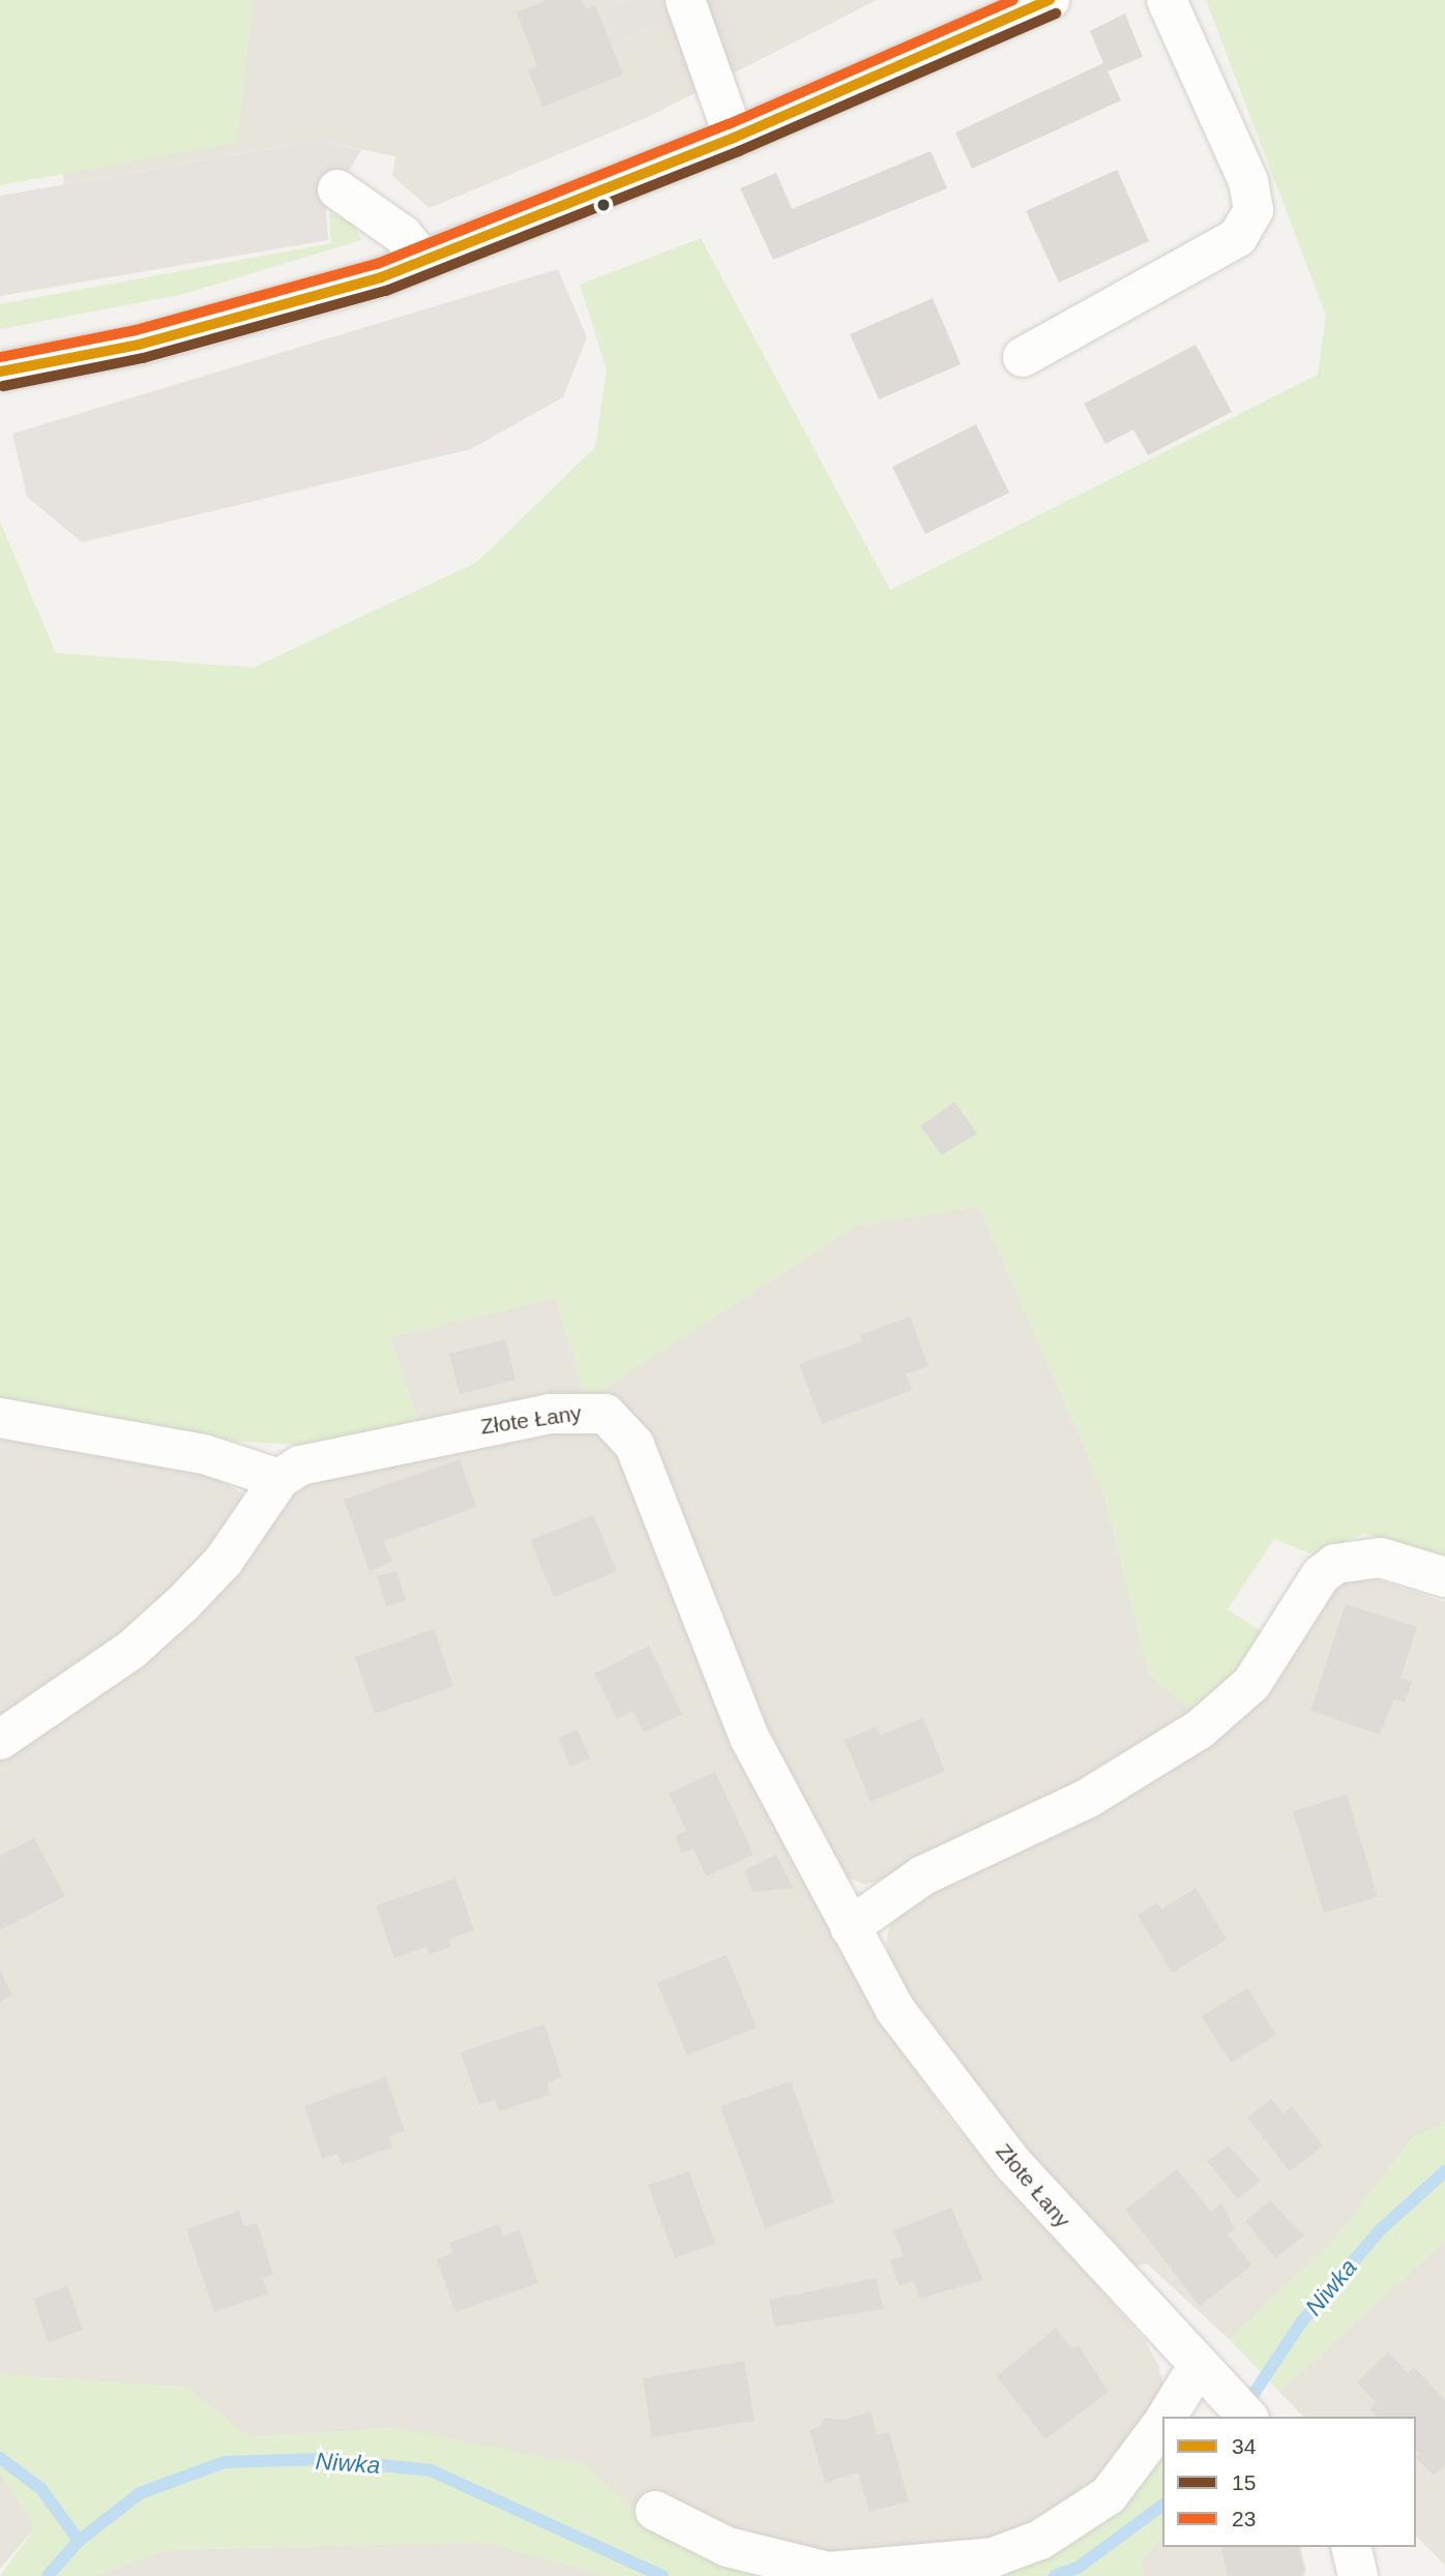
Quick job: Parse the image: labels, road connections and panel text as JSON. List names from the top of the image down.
{
  "streets": {
    "street": ["Złote Łany"]
  },
  "water": ["Niwka"],
  "lines": ["transit line 34", "transit line 23", "transit line 15"],
  "legend": ["34", "15", "23"]
}
